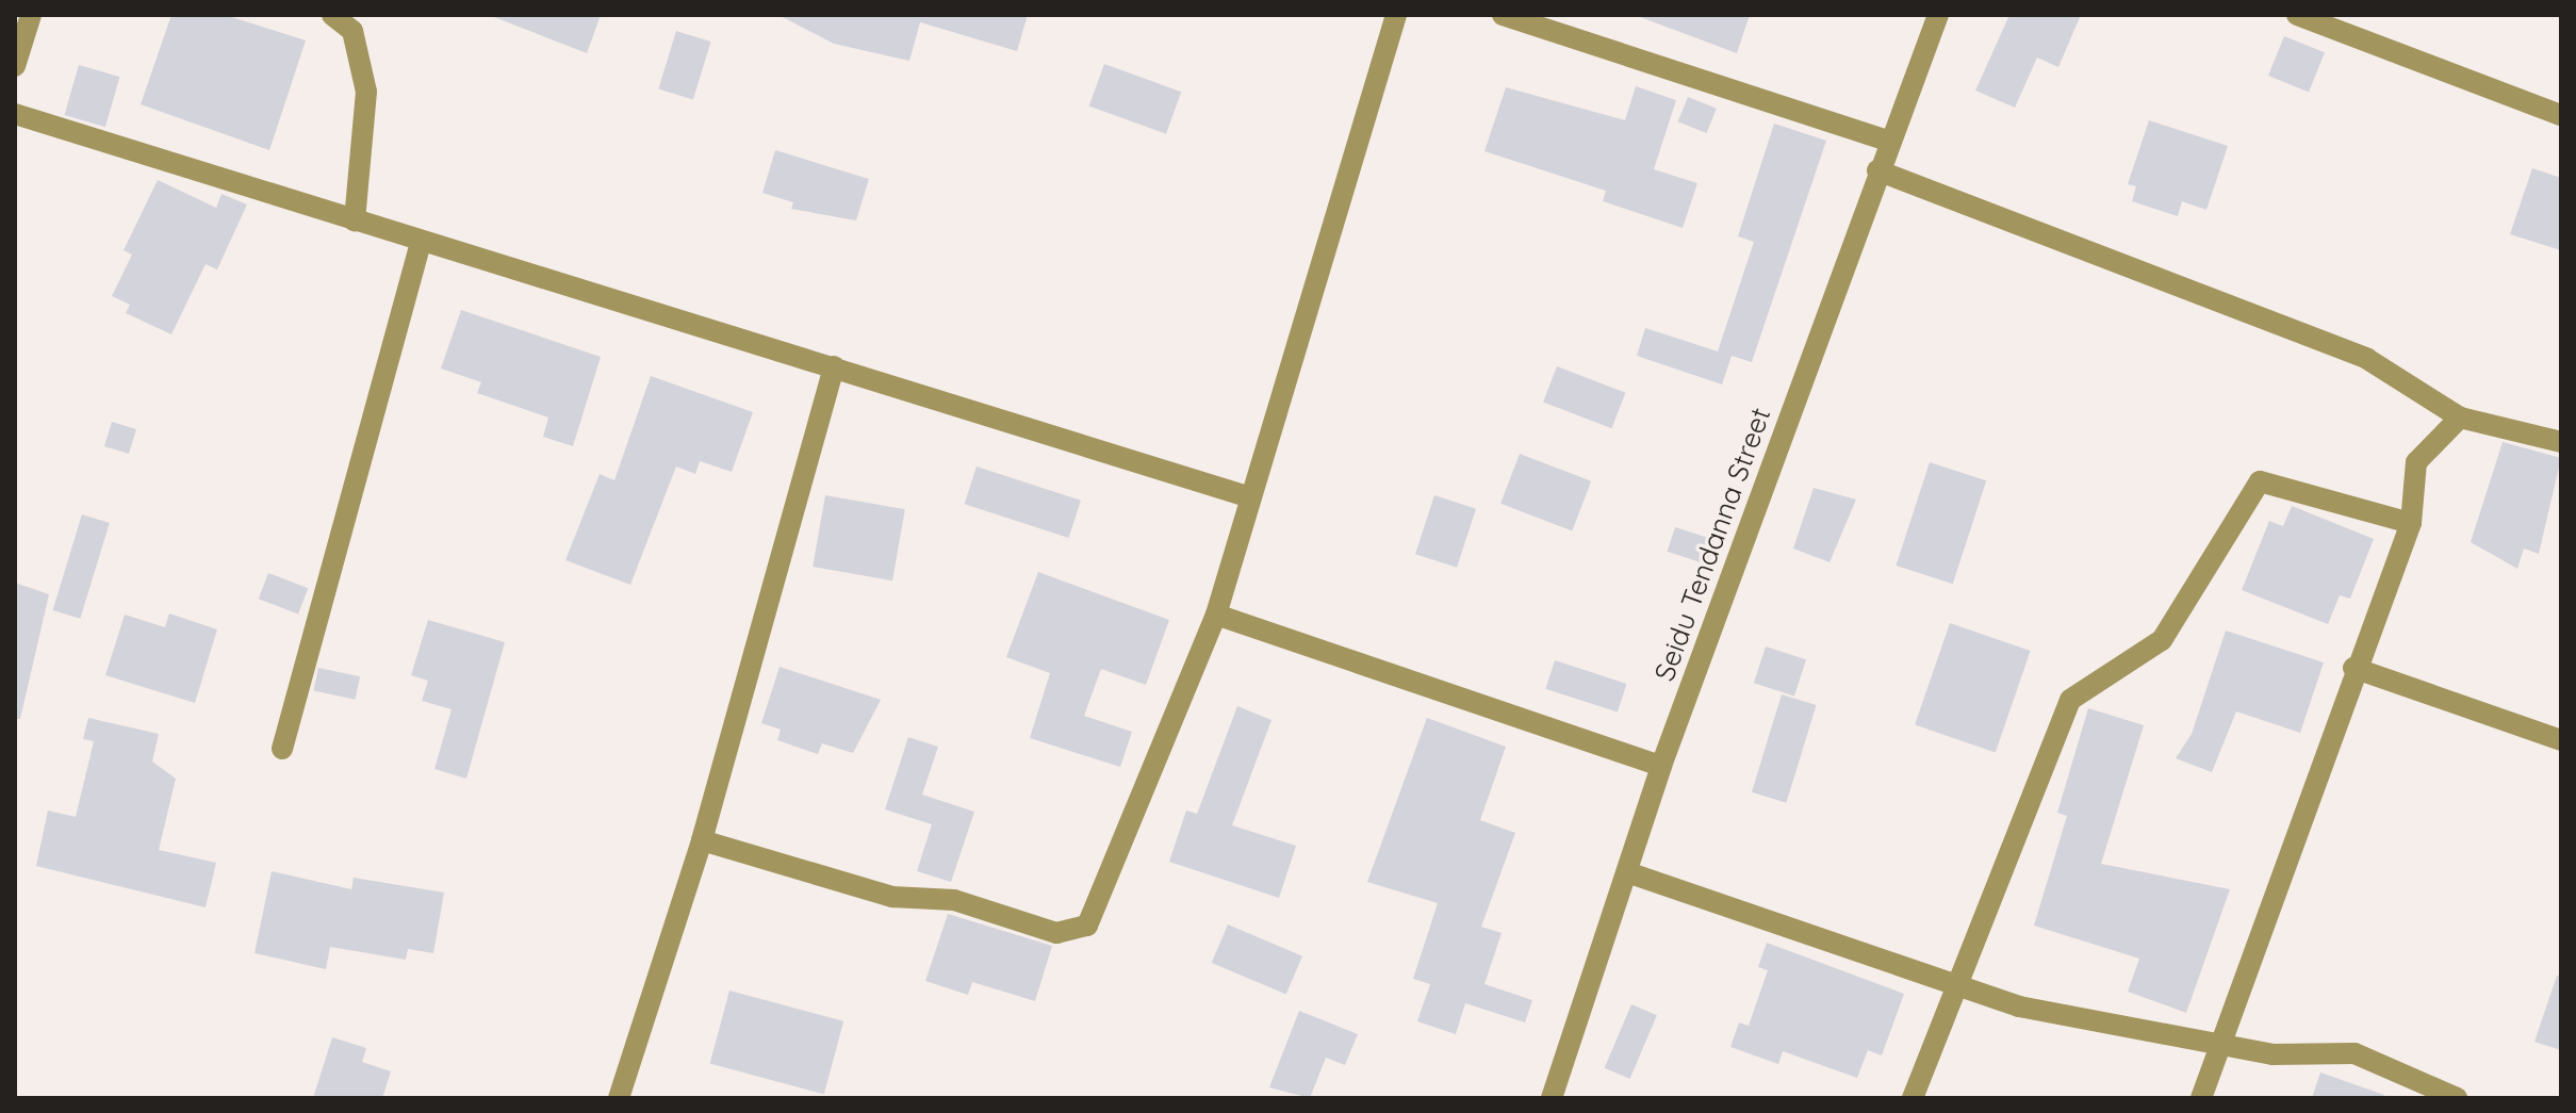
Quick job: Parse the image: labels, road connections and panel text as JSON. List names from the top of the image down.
{
  "streets": {
    "street": ["Seidu Tendanna Street"]
  }
}
